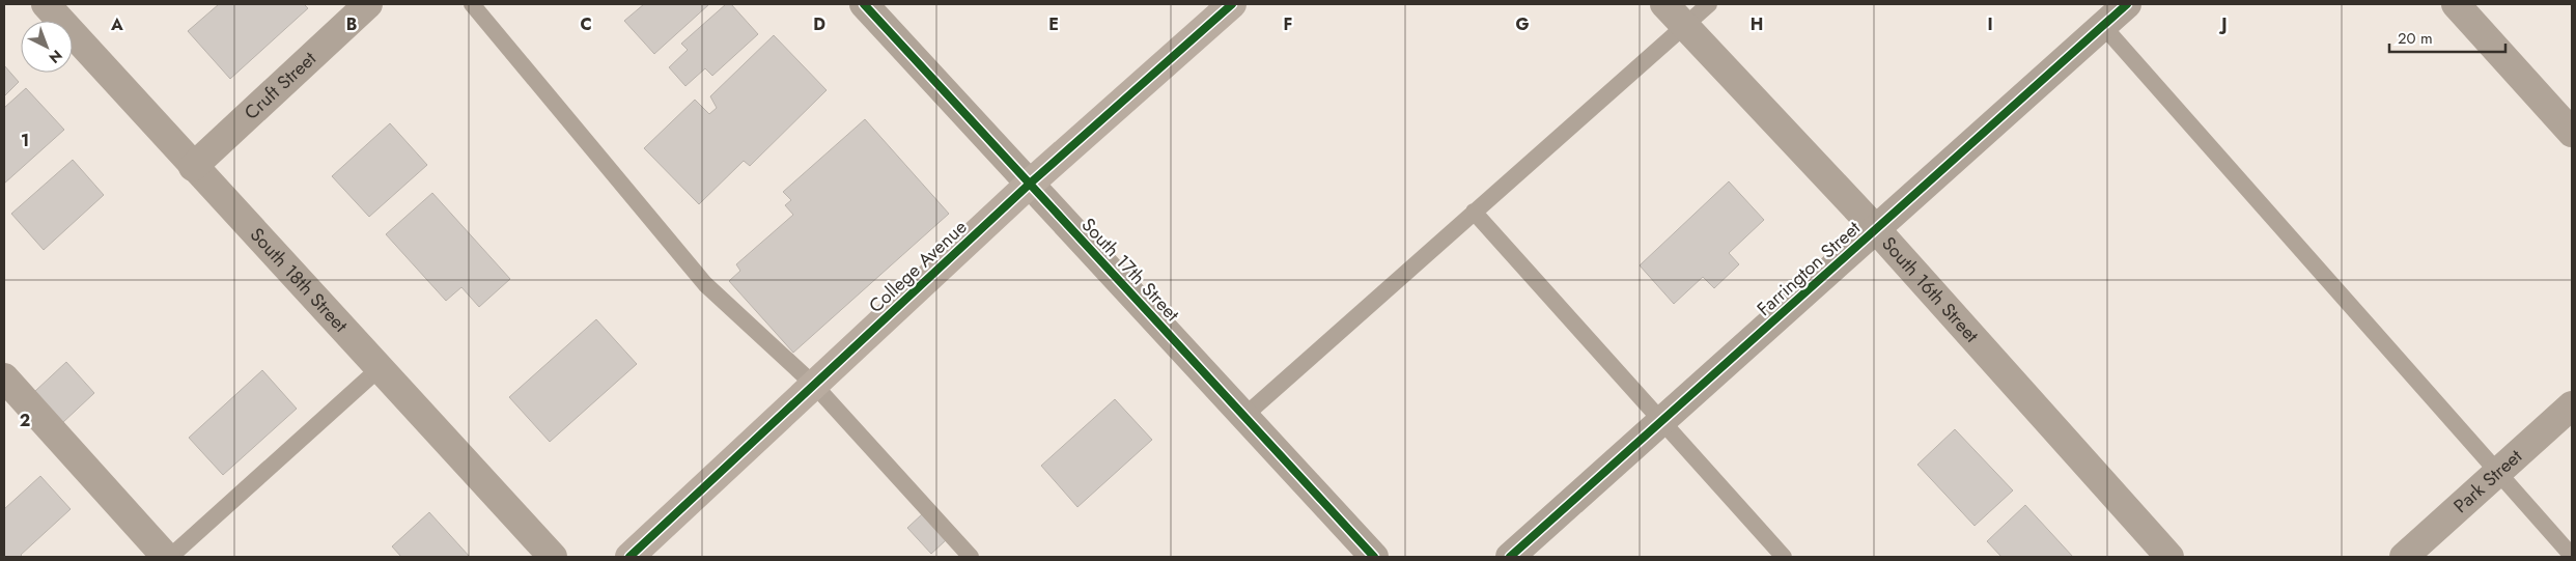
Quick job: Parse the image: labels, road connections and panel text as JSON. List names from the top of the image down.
{
  "streets": {
    "street": [
      "Cruft Street",
      "College Avenue",
      "Farrington Street",
      "South 17th Street",
      "South 18th Street",
      "South 16th Street",
      "Park Street"
    ]
  },
  "crossings": [
    ["Cruft Street", "South 18th Street"],
    ["College Avenue", "South 17th Street"],
    ["Farrington Street", "South 16th Street"]
  ],
  "scale_bar": "20 m",
  "north": "bottom right",
  "grid": {
    "columns": [
      "A",
      "B",
      "C",
      "D",
      "E",
      "F",
      "G",
      "H",
      "I",
      "J"
    ],
    "rows": ["1", "2"]
  }
}
